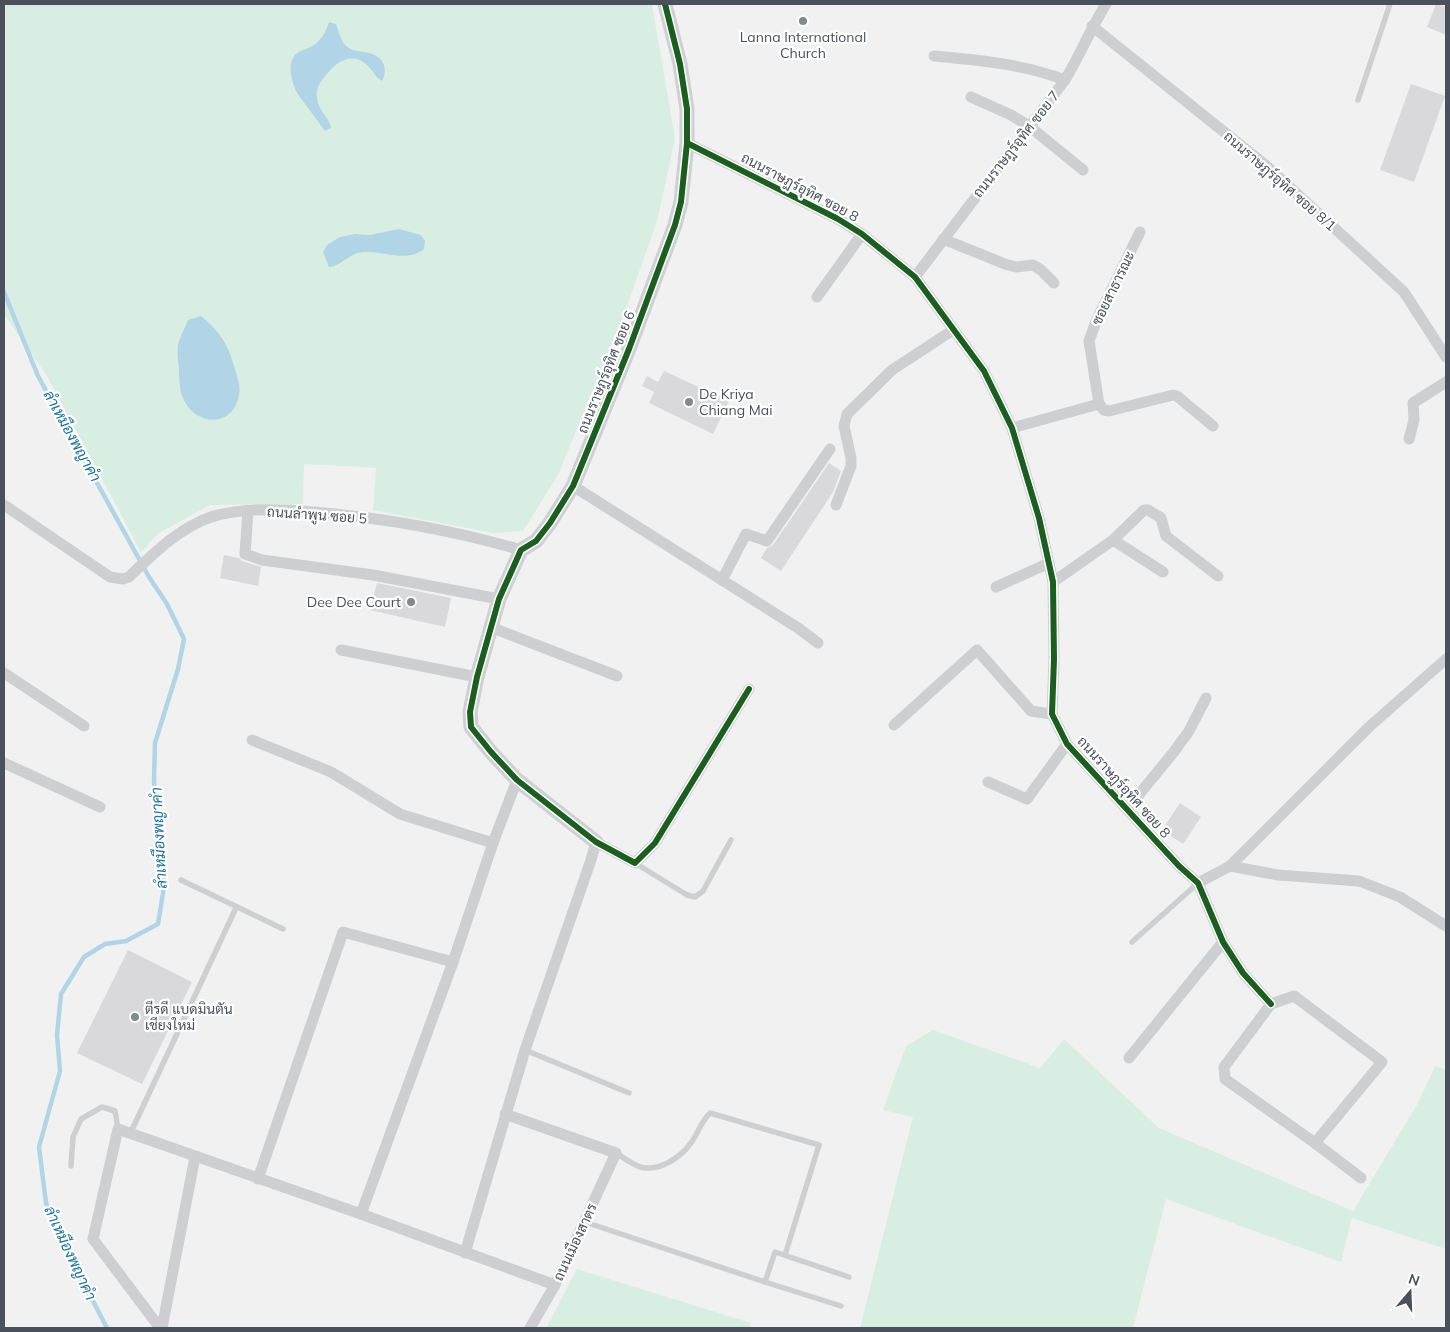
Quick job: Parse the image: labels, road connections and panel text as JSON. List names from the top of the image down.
{
  "streets": {
    "street": [
      "ถนนราษฎร์อุทิศ ซอย 7",
      "ถนนราษฎร์อุทิศ ซอย 8/1",
      "ถนนราษฎร์อุทิศ ซอย 8",
      "ซอยสาธารณะ",
      "ถนนราษฎร์อุทิศ ซอย 6",
      "ถนนลำพูน ซอย 5",
      "ถนนเมืองสาตร"
    ]
  },
  "crossings": [
    ["ถนนราษฎร์อุทิศ ซอย 7", "ถนนราษฎร์อุทิศ ซอย 8/1"],
    ["ถนนราษฎร์อุทิศ ซอย 7", "ถนนราษฎร์อุทิศ ซอย 8"],
    ["ถนนราษฎร์อุทิศ ซอย 8", "ถนนราษฎร์อุทิศ ซอย 6"],
    ["ถนนราษฎร์อุทิศ ซอย 6", "ถนนลำพูน ซอย 5"]
  ],
  "water": ["ลำเหมืองพญาคำ"],
  "places": [
    "Lanna International Church",
    "De Kriya Chiang Mai",
    "Dee Dee Court",
    "ตีรดี แบดมินตัน เชียงใหม่"
  ],
  "north": "top"
}
